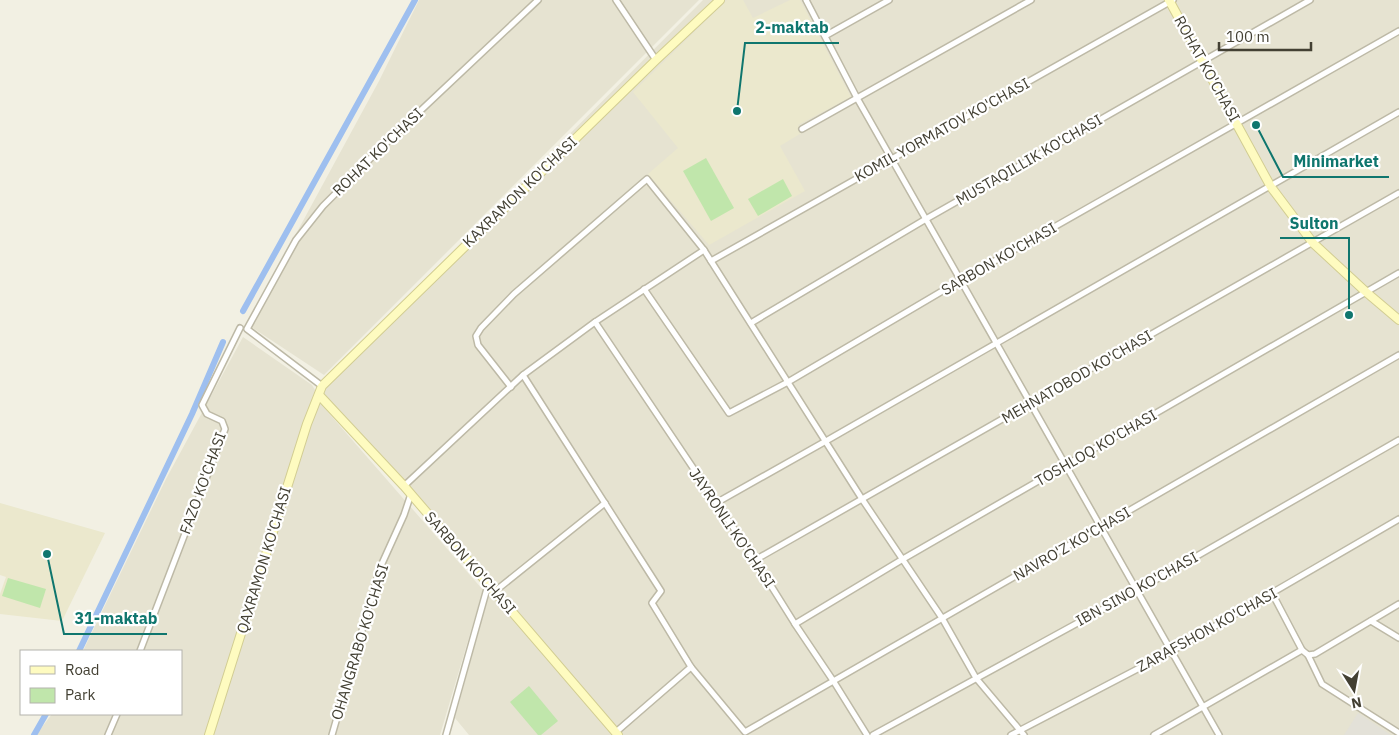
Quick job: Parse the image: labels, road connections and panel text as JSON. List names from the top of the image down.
{
  "streets": {
    "street": [
      "ROHAT KO'CHASI",
      "KOMIL YORMATOV KO'CHASI",
      "MUSTAQILLIK KO'CHASI",
      "KAXRAMON KO'CHASI",
      "SARBON KO'CHASI",
      "MEHNATOBOD KO'CHASI",
      "TOSHLOQ KO'CHASI",
      "FAZO KO'CHASI",
      "JAYRONLI KO'CHASI",
      "NAVRO'Z KO'CHASI",
      "QAXRAMON KO'CHASI",
      "IBN SINO KO'CHASI",
      "ZARAFSHON KO'CHASI",
      "OHANGRABO KO'CHASI"
    ]
  },
  "crossings": [
    ["ROHAT KO'CHASI", "KOMIL YORMATOV KO'CHASI"],
    ["ROHAT KO'CHASI", "MUSTAQILLIK KO'CHASI"],
    ["ROHAT KO'CHASI", "KAXRAMON KO'CHASI"],
    ["ROHAT KO'CHASI", "SARBON KO'CHASI"],
    ["ROHAT KO'CHASI", "MEHNATOBOD KO'CHASI"],
    ["ROHAT KO'CHASI", "TOSHLOQ KO'CHASI"],
    ["ROHAT KO'CHASI", "QAXRAMON KO'CHASI"],
    ["KAXRAMON KO'CHASI", "QAXRAMON KO'CHASI"],
    ["SARBON KO'CHASI", "QAXRAMON KO'CHASI"],
    ["SARBON KO'CHASI", "OHANGRABO KO'CHASI"],
    ["MEHNATOBOD KO'CHASI", "JAYRONLI KO'CHASI"],
    ["TOSHLOQ KO'CHASI", "JAYRONLI KO'CHASI"],
    ["JAYRONLI KO'CHASI", "NAVRO'Z KO'CHASI"]
  ],
  "places": [
    "2-maktab",
    "Minimarket",
    "Sulton",
    "31-maktab"
  ],
  "legend": ["Road", "Park"],
  "scale_bar": "100 m",
  "north": "bottom"
}
